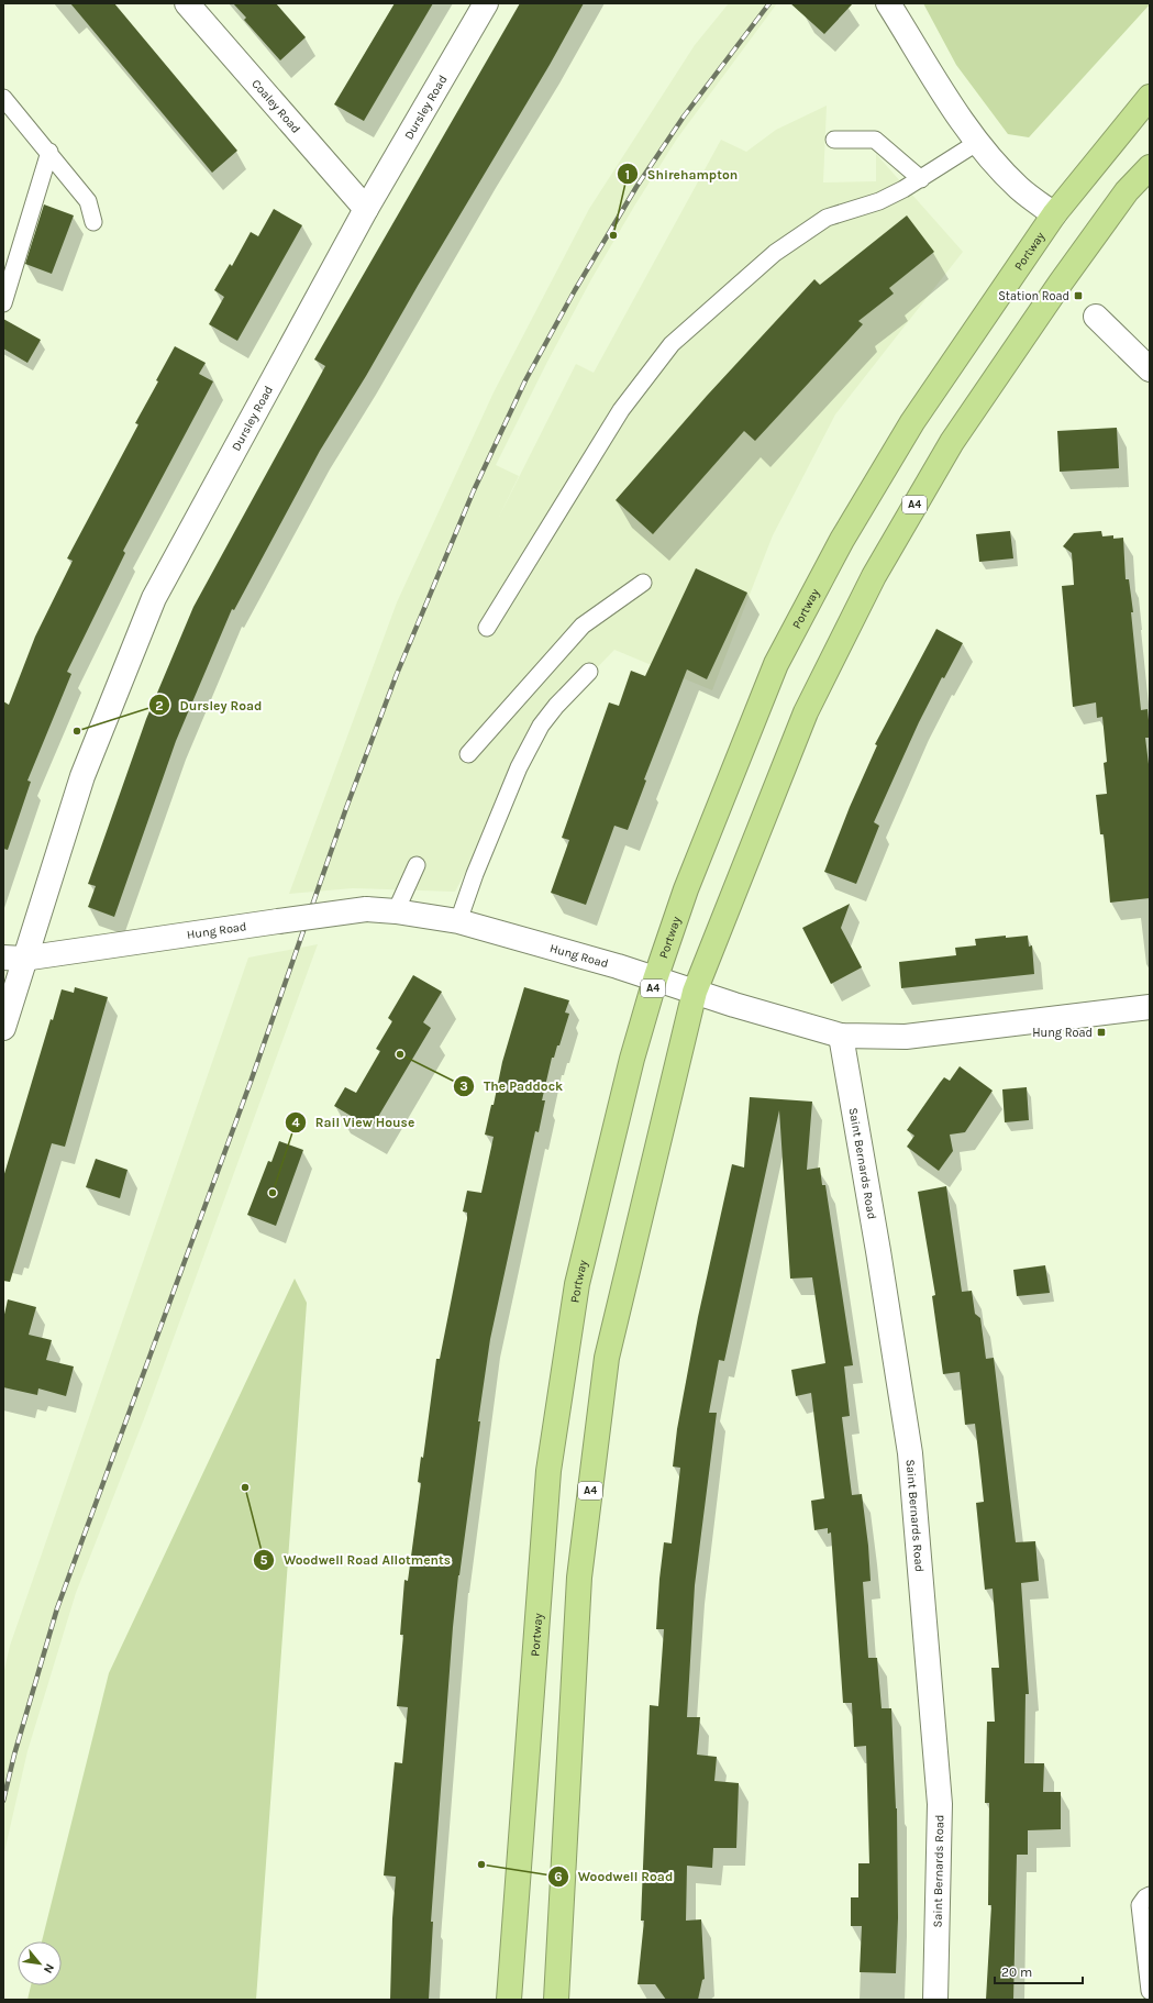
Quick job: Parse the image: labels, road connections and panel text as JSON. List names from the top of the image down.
{
  "streets": {
    "highway": ["Portway", "A4"],
    "street": [
      "Coaley Road",
      "Dursley Road",
      "Hung Road",
      "Saint Bernards Road"
    ]
  },
  "crossings": [
    ["Coaley Road", "Dursley Road"],
    ["Dursley Road", "Hung Road"],
    ["Portway", "Hung Road"],
    ["A4", "Hung Road"],
    ["Hung Road", "Saint Bernards Road"]
  ],
  "places": {
    "other": [
      "Shirehampton",
      "Dursley Road",
      "The Paddock",
      "Rail View House",
      "Woodwell Road Allotments",
      "Woodwell Road"
    ],
    "transit": ["Station Road", "Hung Road"]
  },
  "scale_bar": "20 m",
  "north": "bottom right"
}
